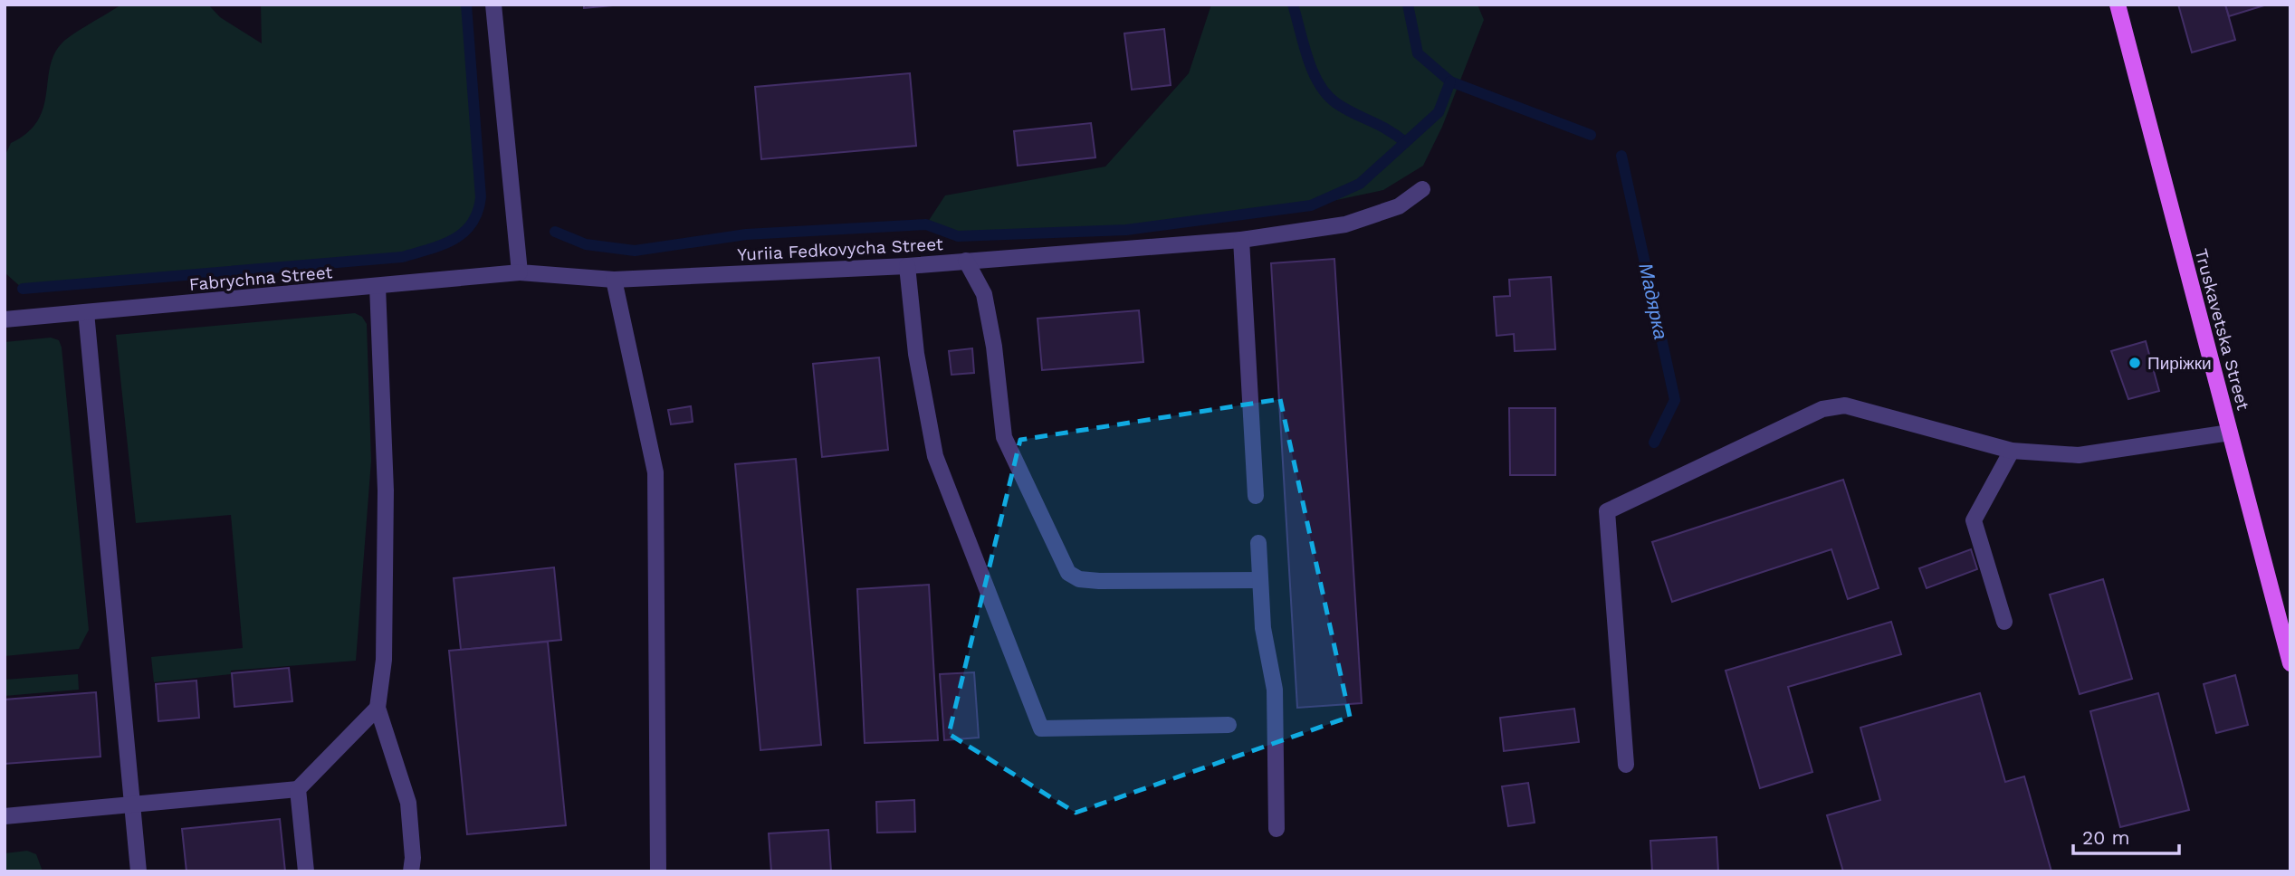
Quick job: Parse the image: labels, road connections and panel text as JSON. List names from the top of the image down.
{
  "streets": {
    "main road": ["Truskavetska Street"],
    "street": ["Yuriia Fedkovycha Street", "Fabrychna Street"]
  },
  "crossings": [
    ["Yuriia Fedkovycha Street", "Fabrychna Street"]
  ],
  "water": ["Мадярка"],
  "places": ["Пиріжки"],
  "scale_bar": "20 m"
}
